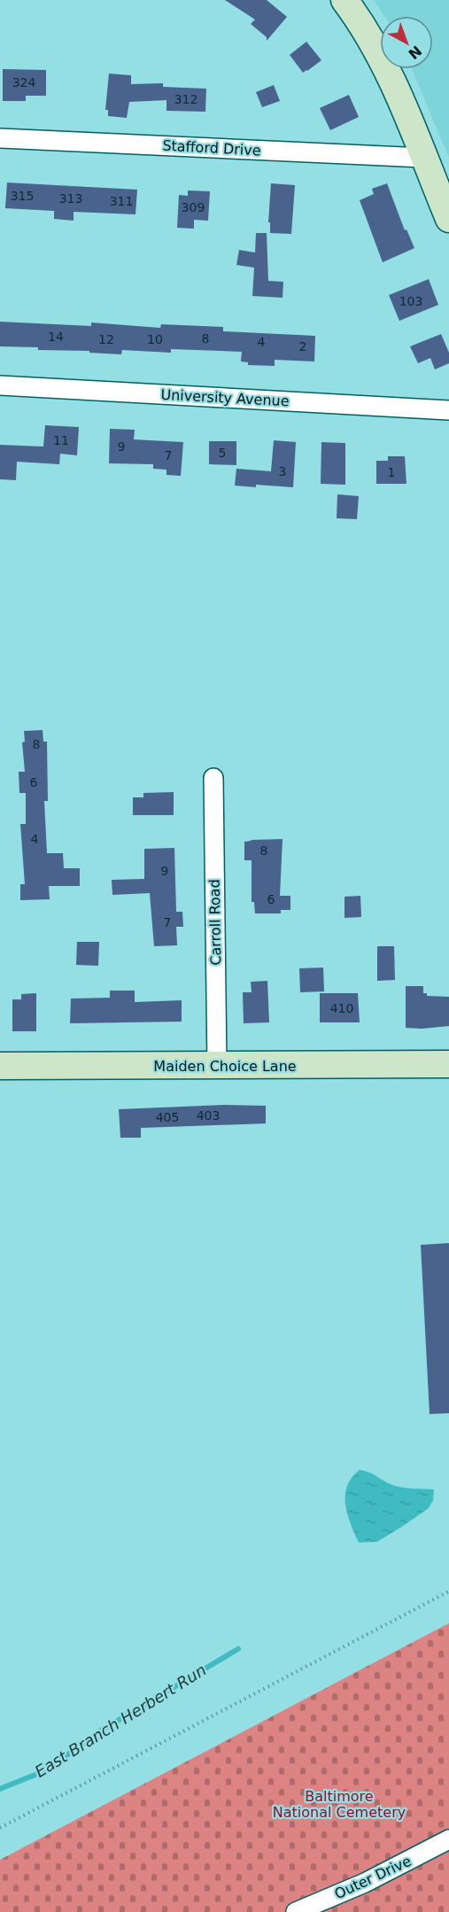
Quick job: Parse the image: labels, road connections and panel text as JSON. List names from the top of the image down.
{
  "streets": {
    "main road": ["Maiden Choice Lane"],
    "street": [
      "Stafford Drive",
      "University Avenue",
      "Carroll Road",
      "Outer Drive"
    ]
  },
  "crossings": [
    ["Carroll Road", "Maiden Choice Lane"]
  ],
  "water": ["East Branch Herbert Run"],
  "parks": ["Baltimore National Cemetery"],
  "house_numbers": [
    "324",
    "312",
    "315",
    "313",
    "311",
    "309",
    "103",
    "14",
    "8",
    "12",
    "10",
    "4",
    "2",
    "11",
    "9",
    "5",
    "7",
    "3",
    "1",
    "8",
    "6",
    "4",
    "8",
    "9",
    "6",
    "7",
    "410",
    "403",
    "405"
  ],
  "north": "bottom right"
}
